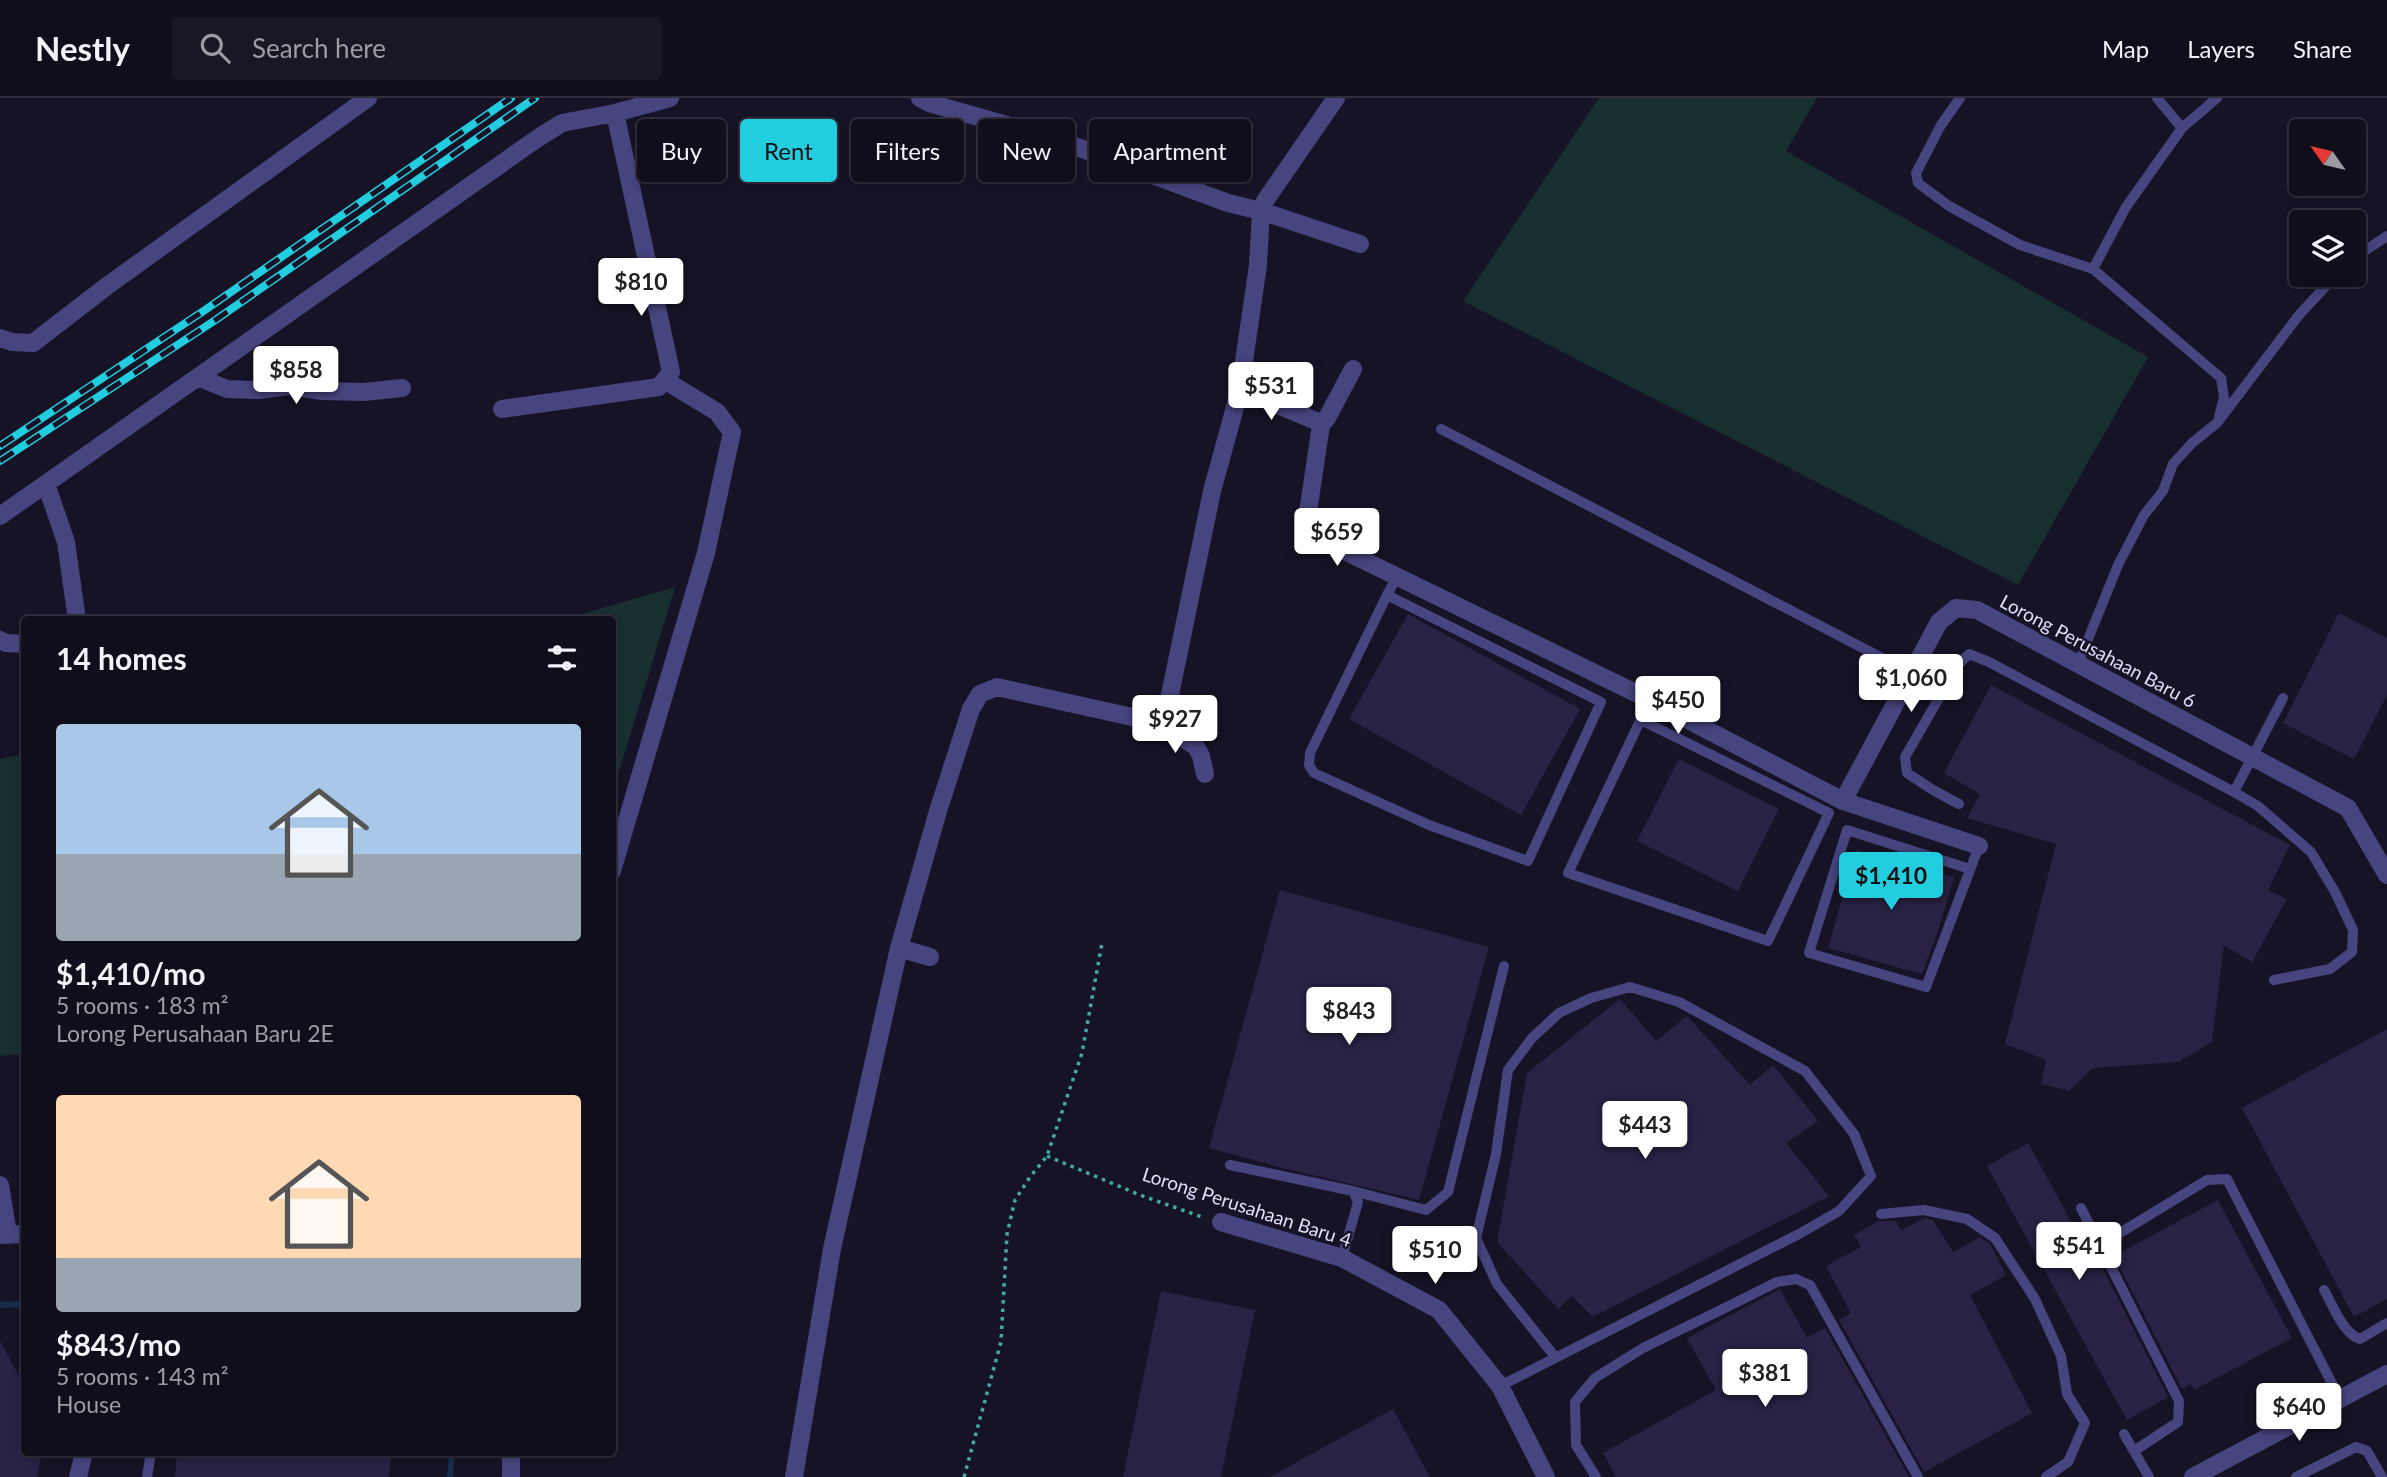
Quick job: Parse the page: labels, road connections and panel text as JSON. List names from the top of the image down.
{
  "streets": {
    "street": ["Lorong Perusahaan Baru 6", "Lorong Perusahaan Baru 4"]
  },
  "north": "top left",
  "page": {
    "header": "Nestly",
    "search": "Search here",
    "nav": ["Map", "Layers", "Share"],
    "chip": [
      "Buy",
      "Rent",
      "Filters",
      "New",
      "Apartment"
    ],
    "price": [
      "$810",
      "$858",
      "$531",
      "$659",
      "$1,060",
      "$450",
      "$927",
      "$1,410",
      "$843",
      "$443",
      "$541",
      "$510",
      "$381",
      "$640"
    ],
    "heading": "14 homes",
    "list": [
      {
        "name": "$1,410/mo",
        "note": "5 rooms · 183 m² · Lorong Perusahaan Baru 2E"
      },
      {
        "name": "$843/mo",
        "note": "5 rooms · 143 m² · House"
      }
    ]
  }
}
